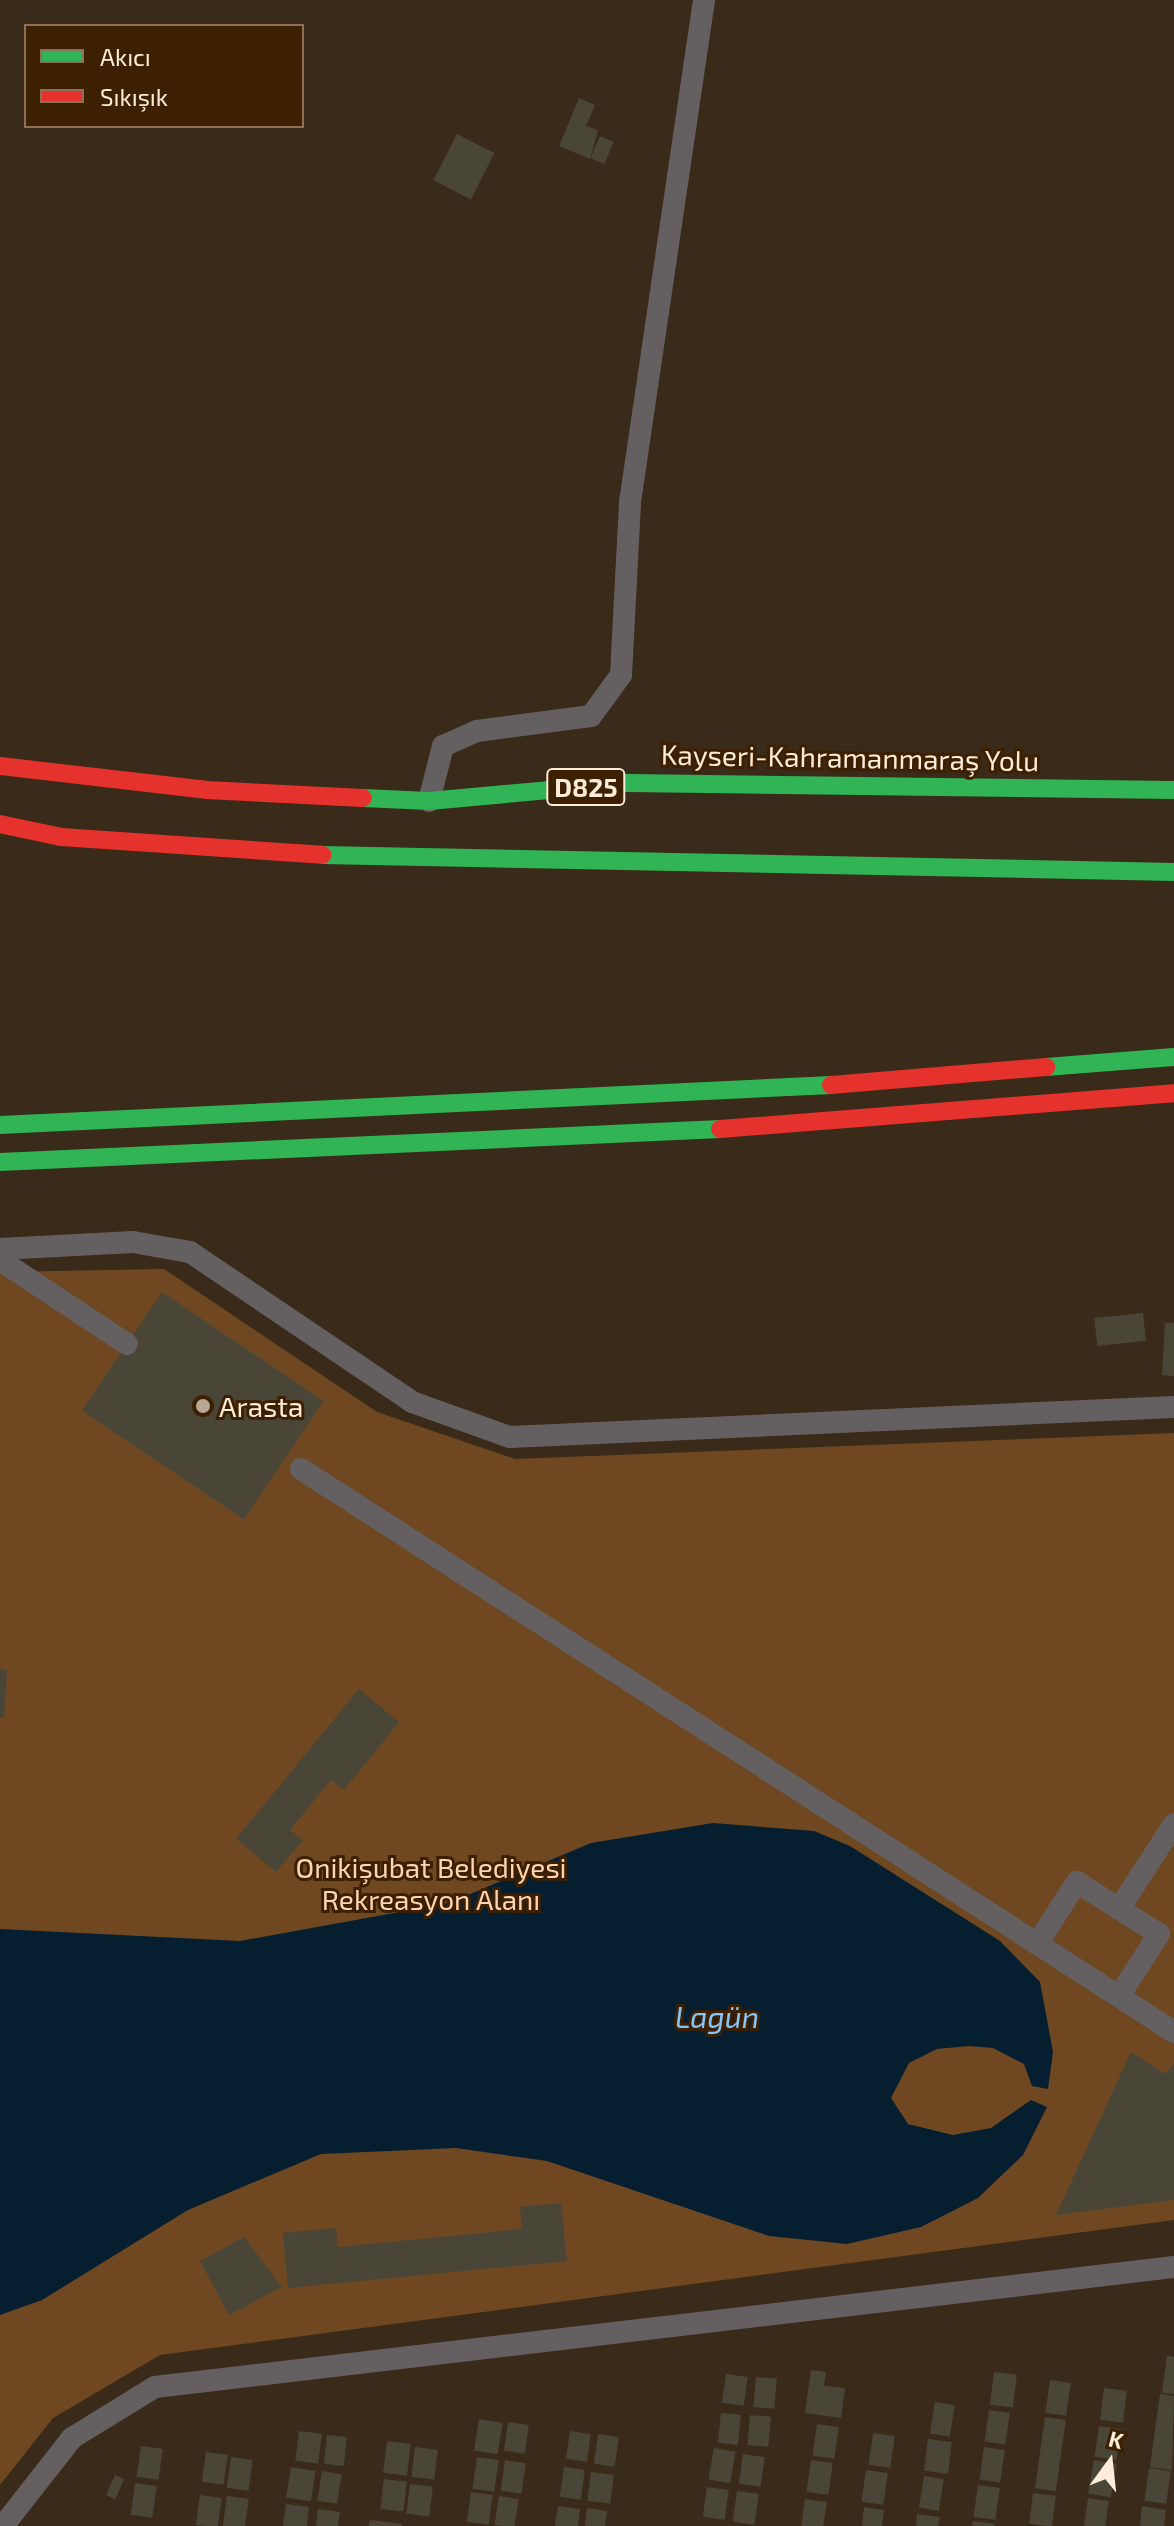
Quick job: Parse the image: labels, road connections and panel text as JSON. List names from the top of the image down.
{
  "streets": {
    "main road": ["Kayseri-Kahramanmaraş Yolu", "D825"]
  },
  "water": ["Lagün"],
  "parks": ["Onikişubat Belediyesi Rekreasyon Alanı"],
  "places": ["Arasta"],
  "legend": ["Akıcı", "Sıkışık"],
  "north": "top"
}
